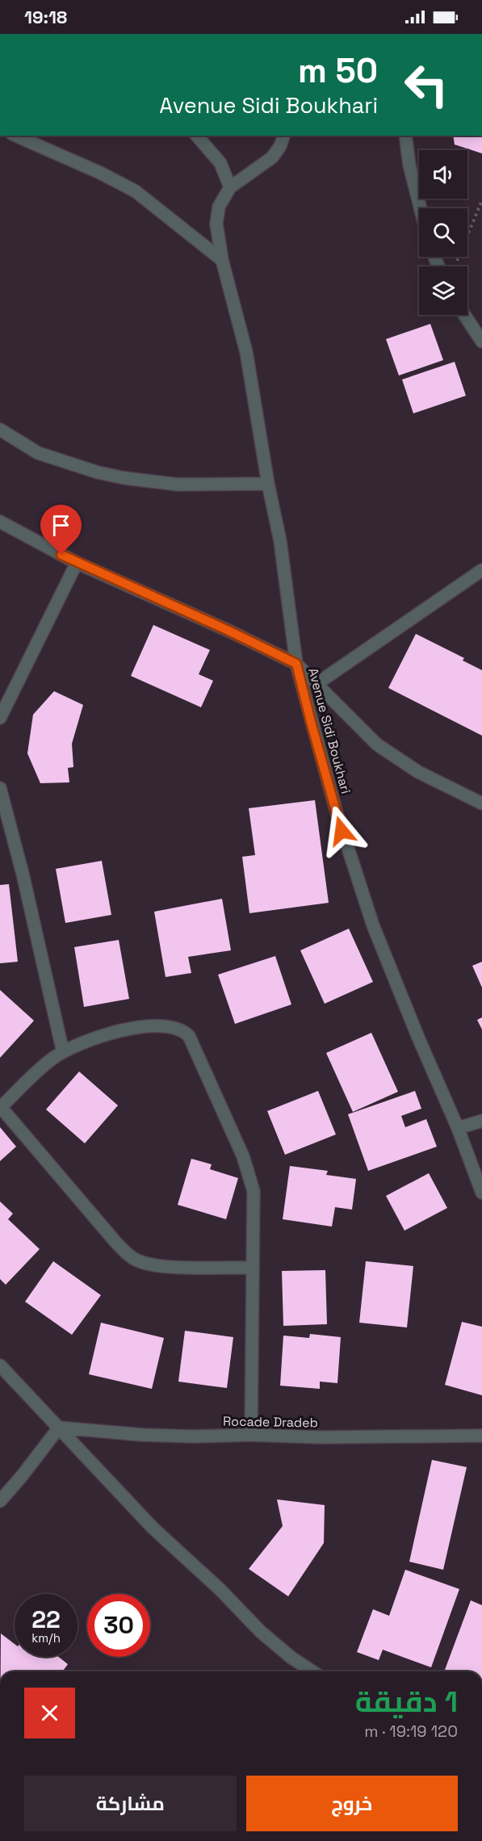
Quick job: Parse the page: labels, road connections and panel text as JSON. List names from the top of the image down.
{
  "streets": {
    "street": ["Avenue Sidi Boukhari", "Rocade Dradeb"]
  },
  "page": {
    "status": "19:18",
    "turn": ["50 m", "Avenue Sidi Boukhari"],
    "speed": "22 km/h",
    "limit": "30",
    "heading": ["1 دقيقة", "120 m · 19:19"],
    "buttons": ["خروج", "مشاركة"]
  }
}
